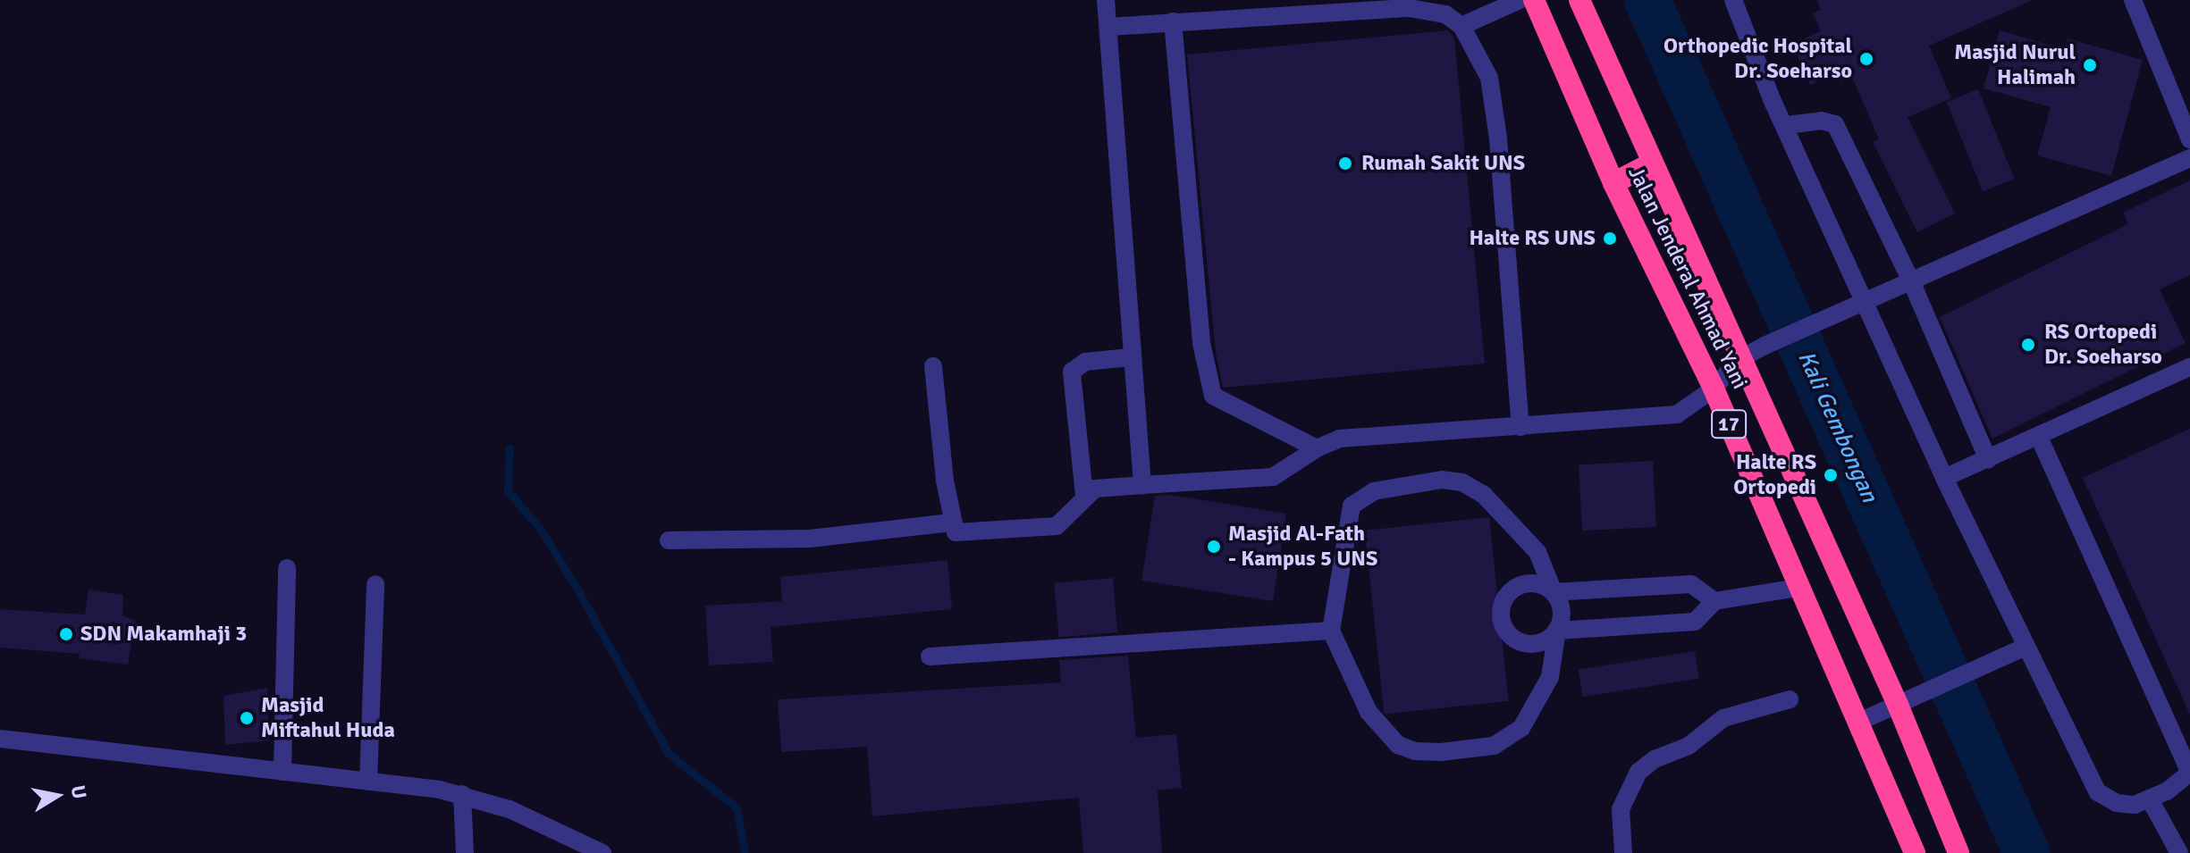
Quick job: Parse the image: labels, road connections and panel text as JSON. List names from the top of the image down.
{
  "streets": {
    "highway": ["Jalan Jenderal Ahmad Yani", "17"]
  },
  "water": ["Kali Gembongan"],
  "places": [
    "Orthopedic Hospital Dr. Soeharso",
    "Masjid Nurul Halimah",
    "Rumah Sakit UNS",
    "Halte RS UNS",
    "RS Ortopedi Dr. Soeharso",
    "Halte RS Ortopedi",
    "Masjid Al-Fath - Kampus 5 UNS",
    "SDN Makamhaji 3",
    "Masjid Miftahul Huda"
  ],
  "north": "right"
}
